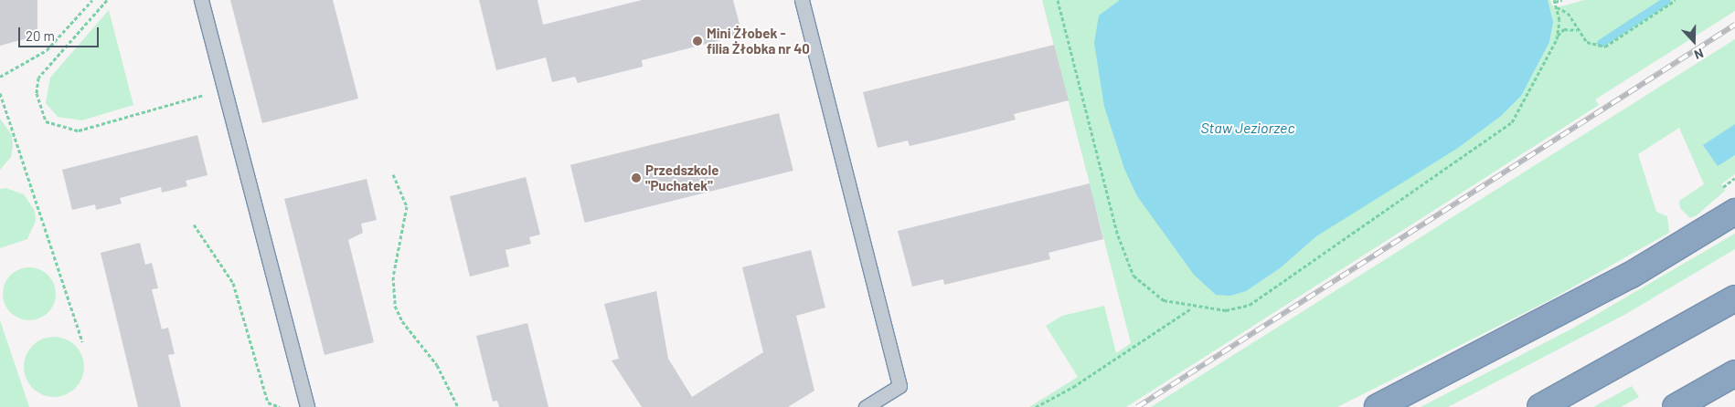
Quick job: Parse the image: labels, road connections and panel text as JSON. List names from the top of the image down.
{
  "water": ["Staw Jeziorzec"],
  "places": ["Mini Żłobek - filia Żłobka nr 40", "Przedszkole \"Puchatek\""],
  "scale_bar": "20 m",
  "north": "bottom"
}
